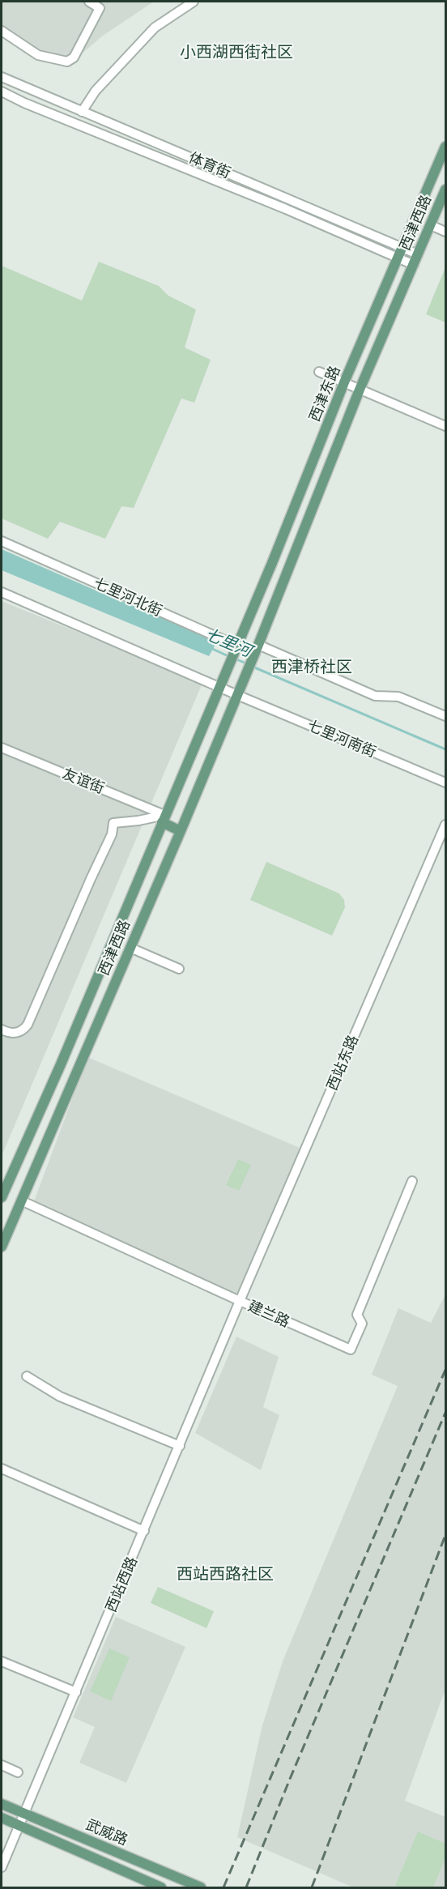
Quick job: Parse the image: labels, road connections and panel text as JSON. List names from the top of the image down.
{
  "streets": {
    "main road": ["西津西路", "西津东路", "武威路"],
    "street": [
      "体育街",
      "七里河北街",
      "七里河南街",
      "友谊街",
      "西站东路",
      "建兰路",
      "西站西路"
    ]
  },
  "crossings": [
    ["体育街", "西津西路"],
    ["体育街", "西津东路"],
    ["西津西路", "西津东路"],
    ["西津西路", "七里河北街"],
    ["西津西路", "七里河南街"],
    ["西津西路", "友谊街"],
    ["西津西路", "建兰路"],
    ["西津东路", "七里河北街"],
    ["西站东路", "建兰路"],
    ["西站东路", "西站西路"],
    ["建兰路", "西站西路"],
    ["西站西路", "武威路"]
  ],
  "districts": ["小西湖西街社区", "西津桥社区", "西站西路社区"],
  "water": ["七里河"]
}
